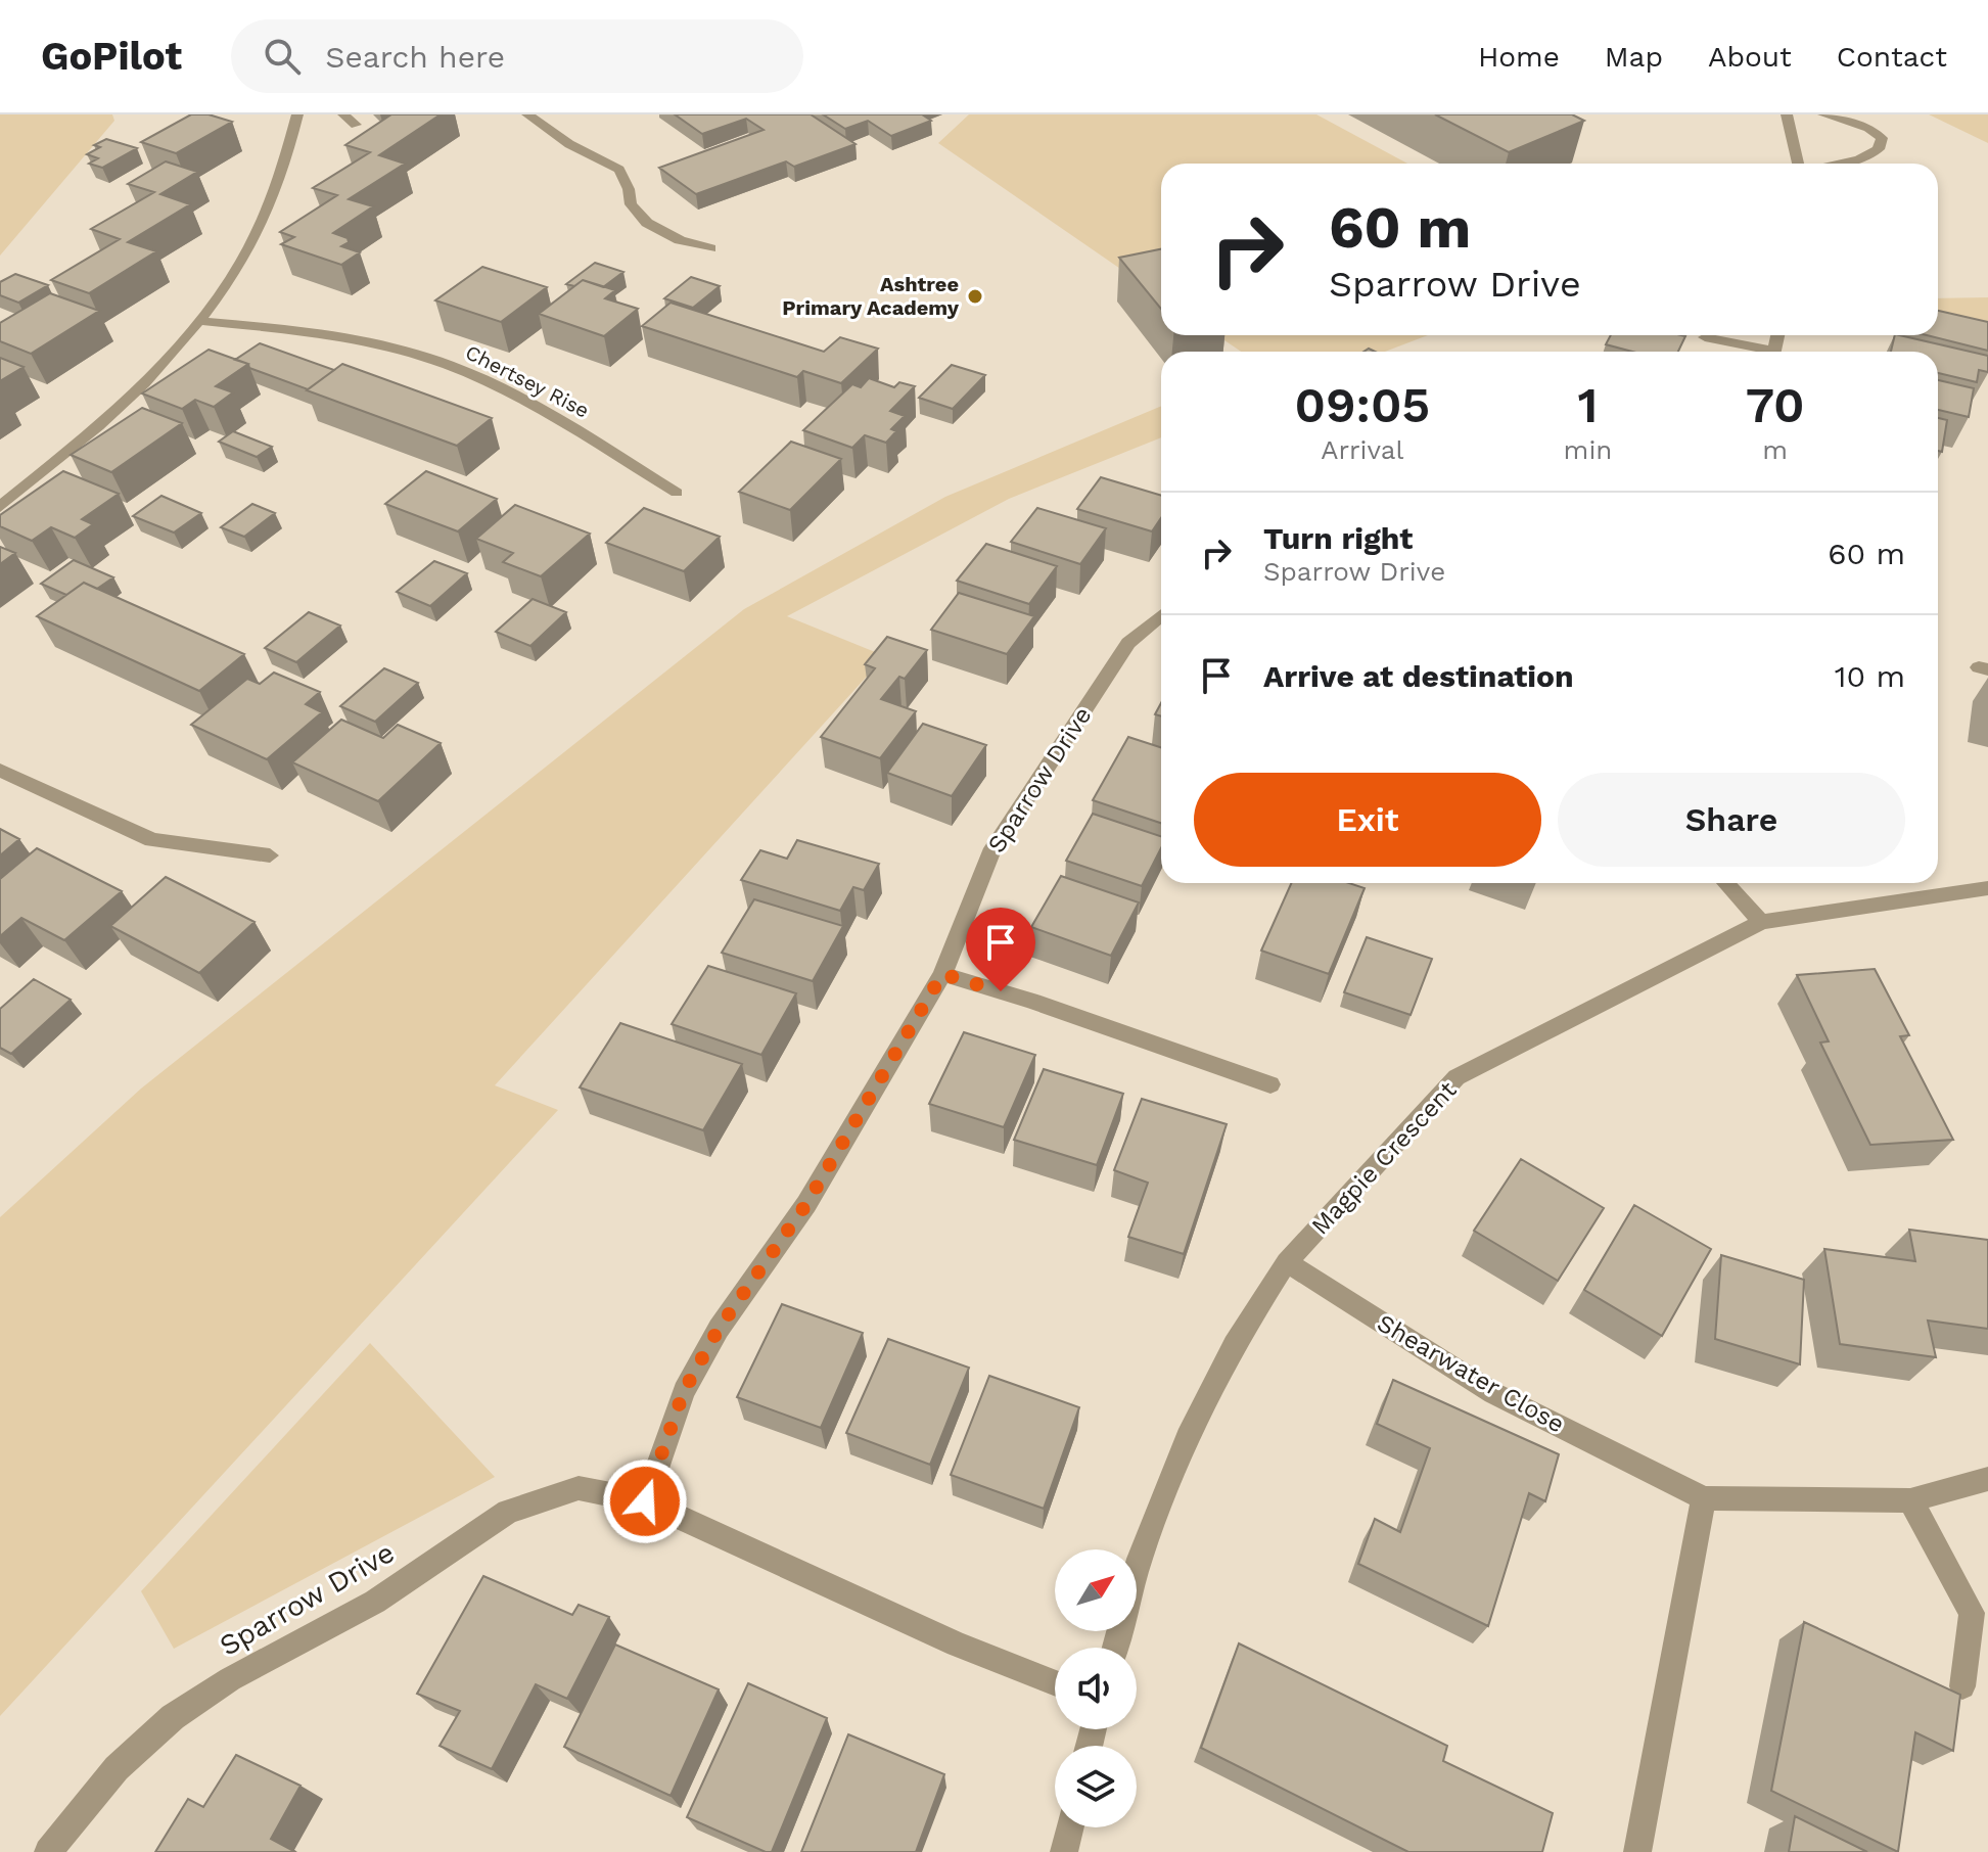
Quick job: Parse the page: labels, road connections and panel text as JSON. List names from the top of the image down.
{
  "streets": {
    "street": [
      "Chertsey Rise",
      "Sparrow Drive",
      "Magpie Crescent",
      "Shearwater Close"
    ]
  },
  "crossings": [
    ["Magpie Crescent", "Shearwater Close"]
  ],
  "places": ["Ashtree Primary Academy"],
  "north": "top right",
  "page": {
    "header": "GoPilot",
    "search": "Search here",
    "nav": [
      "Home",
      "Map",
      "About",
      "Contact"
    ],
    "turn": ["60 m", "Sparrow Drive"],
    "eta": [
      "09:05",
      "Arrival",
      "1",
      "min",
      "70",
      "m"
    ],
    "list": [
      {
        "name": "Turn right",
        "note": "Sparrow Drive",
        "value": "60 m"
      },
      {
        "name": "Arrive at destination",
        "value": "10 m"
      }
    ],
    "buttons": ["Exit", "Share"]
  }
}
